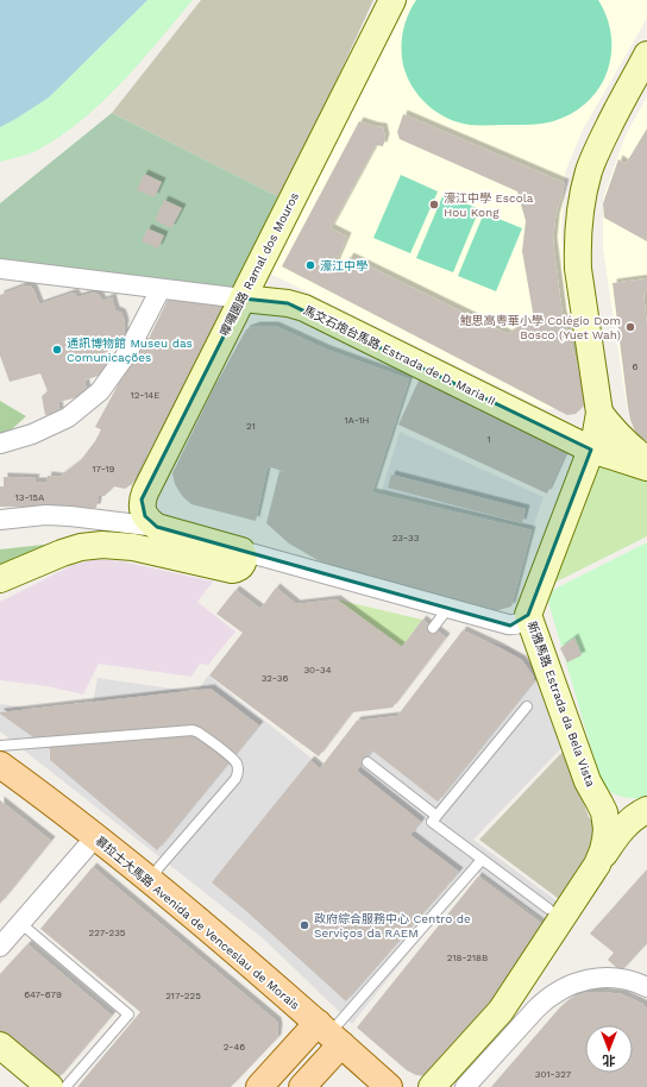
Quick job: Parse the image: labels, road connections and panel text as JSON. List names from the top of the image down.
{
  "streets": {
    "main road": [
      "嚤囉園路 Ramal dos Mouros",
      "馬交石炮台馬路 Estrada de D. Maria II",
      "新雅馬路 Estrada da Bela Vista",
      "慕拉士大馬路 Avenida de Venceslau de Morais"
    ]
  },
  "crossings": [
    ["嚤囉園路 Ramal dos Mouros", "馬交石炮台馬路 Estrada de D. Maria II"],
    ["馬交石炮台馬路 Estrada de D. Maria II", "新雅馬路 Estrada da Bela Vista"]
  ],
  "places": [
    "濠江中學 Escola Hou Kong",
    "濠江中學",
    "鮑思高粵華小學 Colégio Dom Bosco (Yuet Wah)",
    "通訊博物館 Museu das Comunicações",
    "政府綜合服務中心 Centro de Serviços da RAEM"
  ],
  "house_numbers": [
    "6",
    "12-14E",
    "1A-1H",
    "21",
    "1",
    "17-19",
    "13-15A",
    "23-33",
    "30-34",
    "32-36",
    "227-235",
    "218-218B",
    "647-679",
    "217-225",
    "2-46",
    "301-327"
  ],
  "north": "bottom"
}
